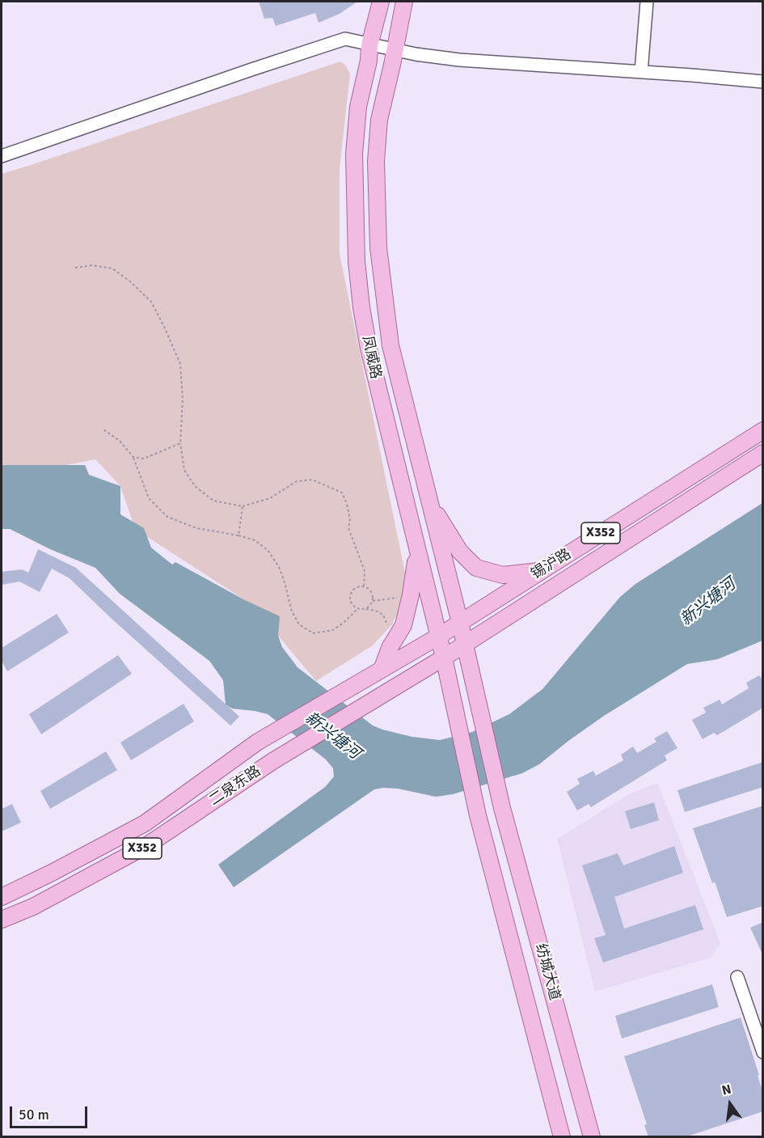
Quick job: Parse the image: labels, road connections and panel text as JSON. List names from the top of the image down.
{
  "streets": {
    "main road": [
      "凤威路",
      "X352",
      "锡沪路",
      "二泉东路",
      "纺城大道"
    ]
  },
  "crossings": [
    ["凤威路", "锡沪路"],
    ["凤威路", "二泉东路"],
    ["凤威路", "纺城大道"],
    ["锡沪路", "二泉东路"]
  ],
  "water": ["新兴塘河"],
  "scale_bar": "50 m",
  "north": "top"
}
